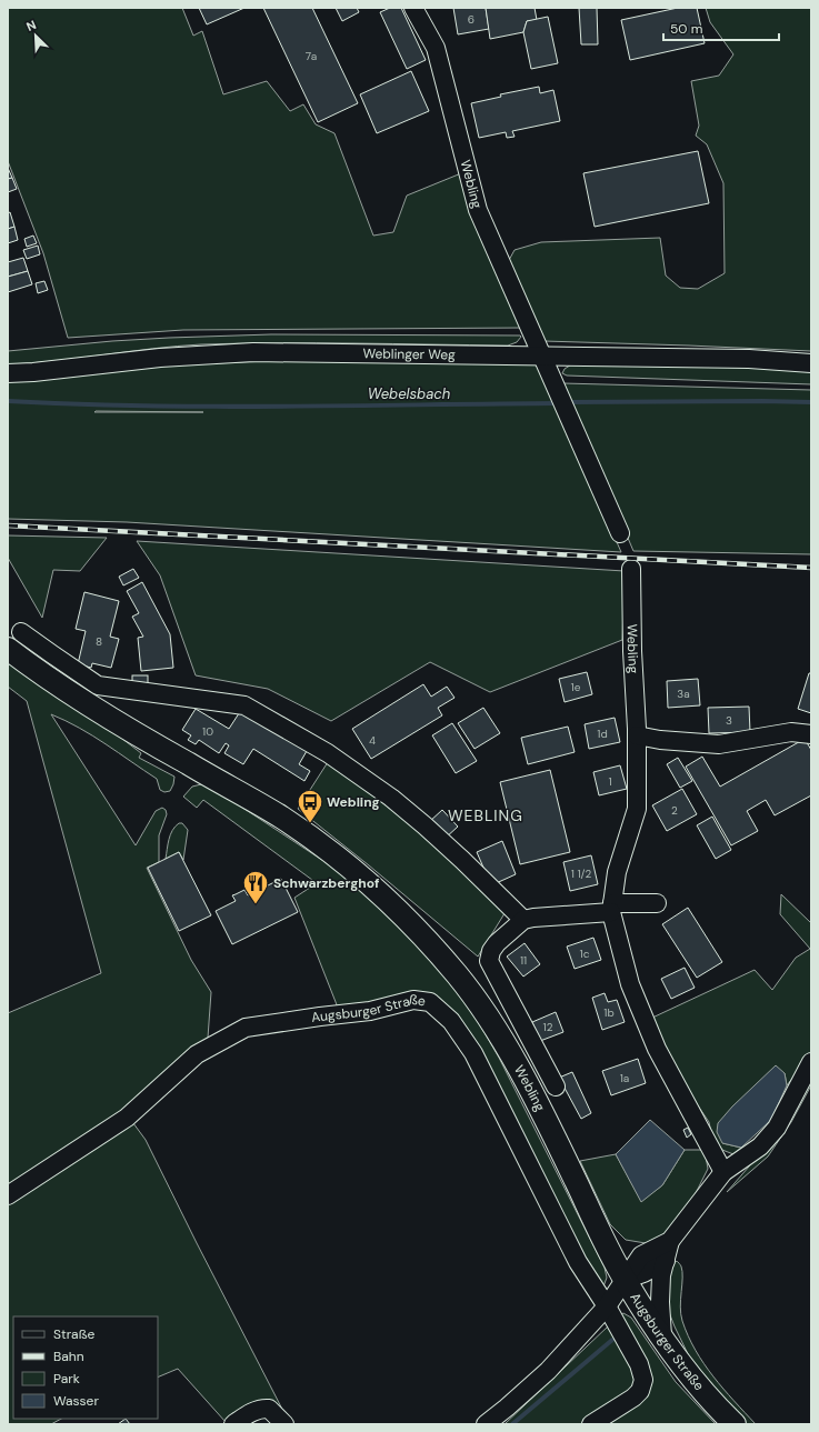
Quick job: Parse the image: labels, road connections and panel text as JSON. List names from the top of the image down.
{
  "streets": {
    "main road": ["Webling", "Augsburger Straße"],
    "street": ["Weblinger Weg"]
  },
  "crossings": [
    ["Webling", "Weblinger Weg"],
    ["Webling", "Augsburger Straße"]
  ],
  "districts": ["WEBLING"],
  "water": ["Webelsbach"],
  "places": {
    "bus stop": ["Webling"],
    "restaurant": ["Schwarzberghof"]
  },
  "house_numbers": [
    "6",
    "7a",
    "8",
    "1e",
    "3a",
    "3",
    "10",
    "1d",
    "4",
    "1",
    "2",
    "1 1/2",
    "1c",
    "11",
    "1b",
    "12",
    "1a"
  ],
  "legend": [
    "Straße",
    "Bahn",
    "Park",
    "Wasser"
  ],
  "scale_bar": "50 m",
  "north": "top left"
}
